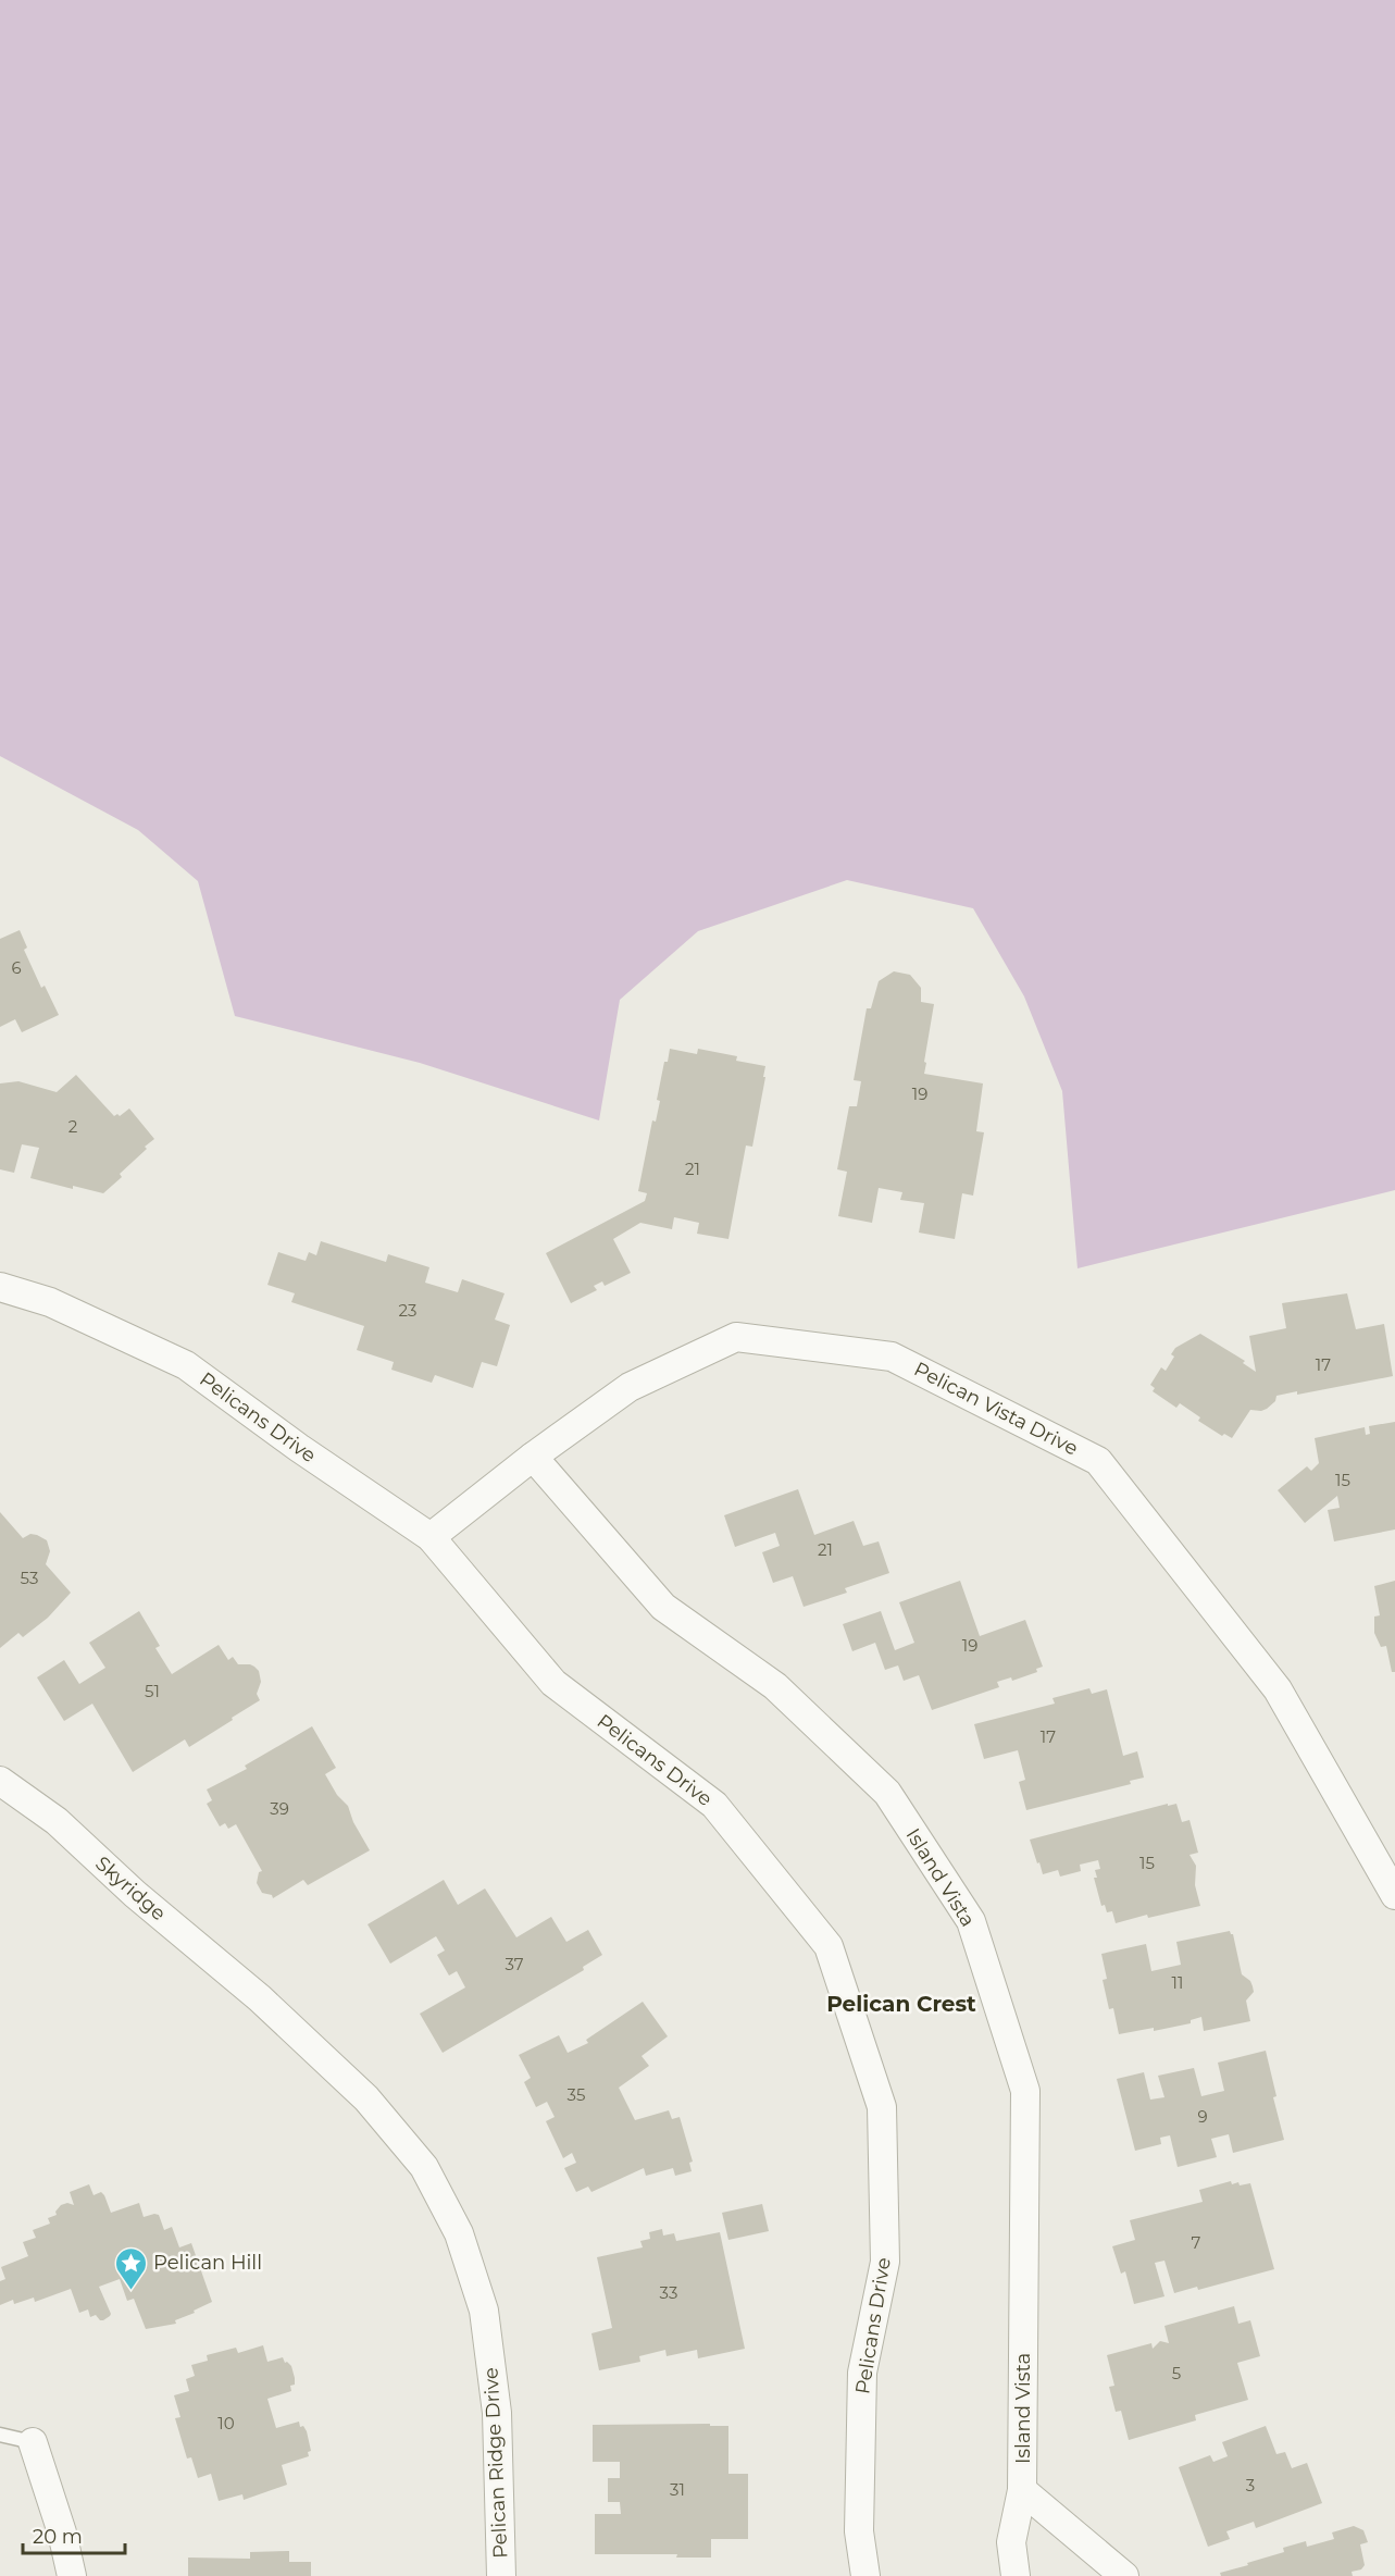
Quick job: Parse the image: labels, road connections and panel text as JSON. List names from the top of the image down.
{
  "streets": {
    "street": [
      "Pelican Vista Drive",
      "Pelicans Drive",
      "Island Vista",
      "Skyridge",
      "Pelican Ridge Drive"
    ]
  },
  "crossings": [
    ["Pelican Vista Drive", "Pelicans Drive"],
    ["Pelican Vista Drive", "Island Vista"],
    ["Skyridge", "Pelican Ridge Drive"]
  ],
  "districts": ["Pelican Crest"],
  "places": {
    "place": ["Pelican Hill"]
  },
  "house_numbers": [
    "6",
    "19",
    "2",
    "21",
    "23",
    "17",
    "15",
    "21",
    "53",
    "19",
    "51",
    "17",
    "39",
    "15",
    "37",
    "11",
    "35",
    "9",
    "7",
    "33",
    "5",
    "10",
    "3",
    "31"
  ],
  "scale_bar": "20 m"
}
